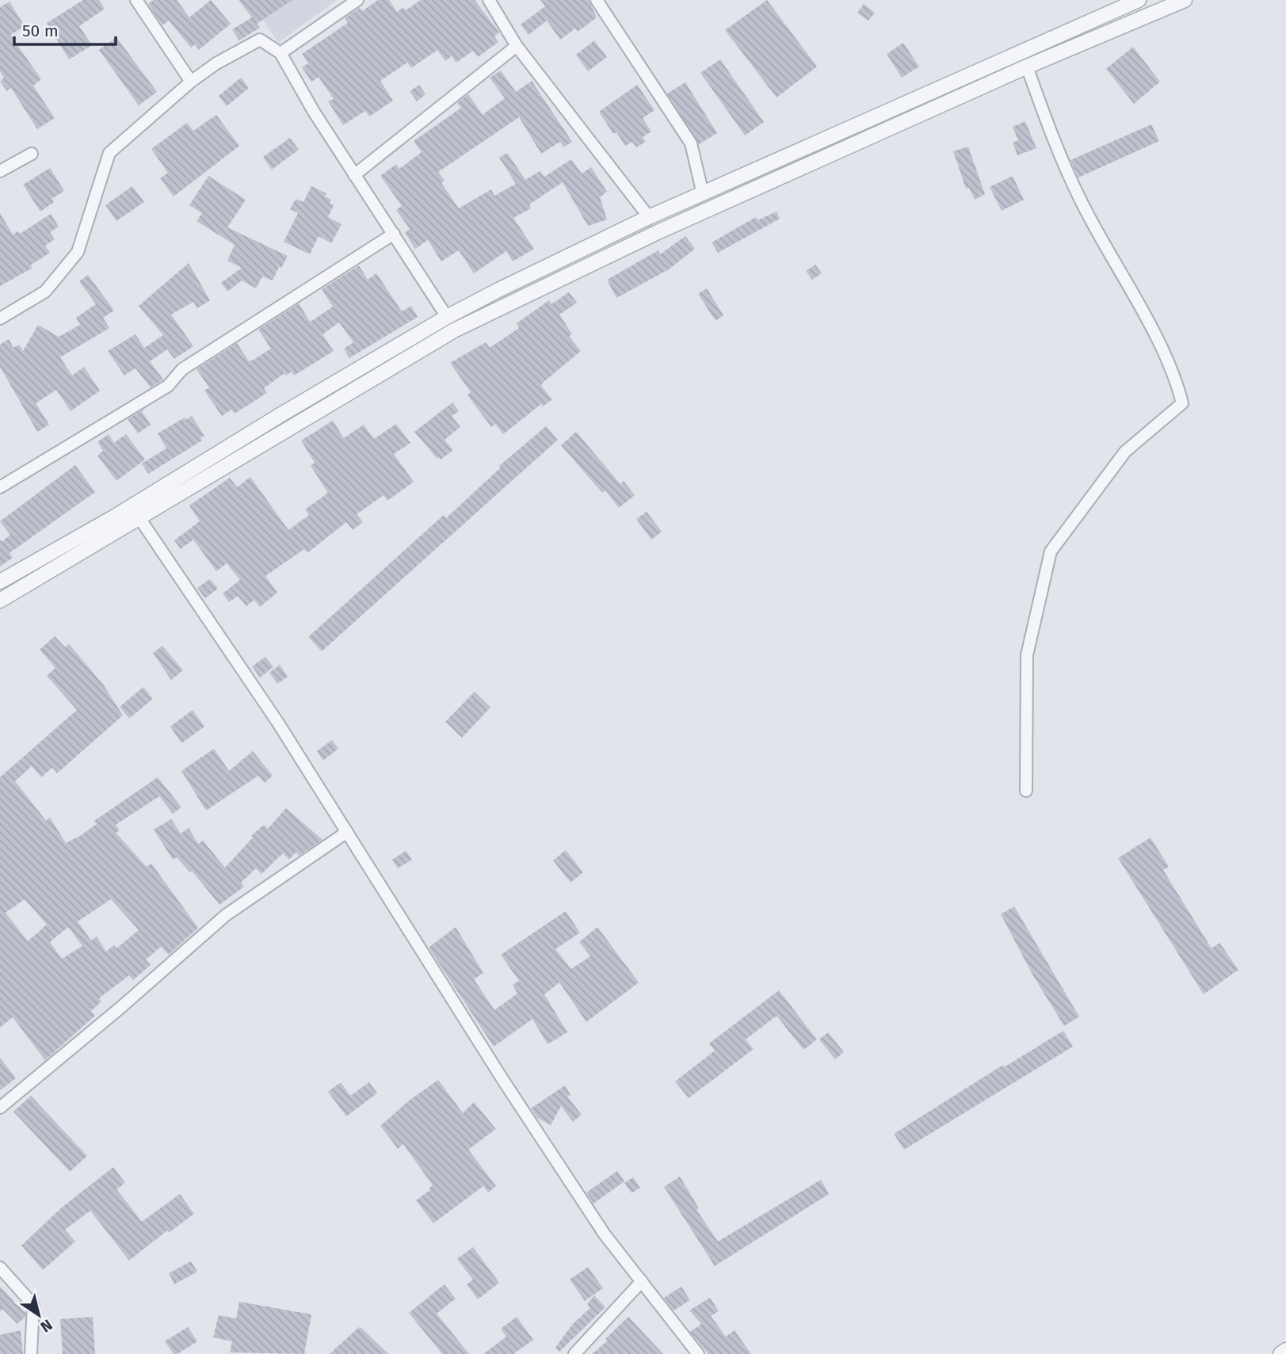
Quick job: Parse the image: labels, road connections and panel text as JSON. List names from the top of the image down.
{
  "scale_bar": "50 m",
  "north": "bottom right"
}
